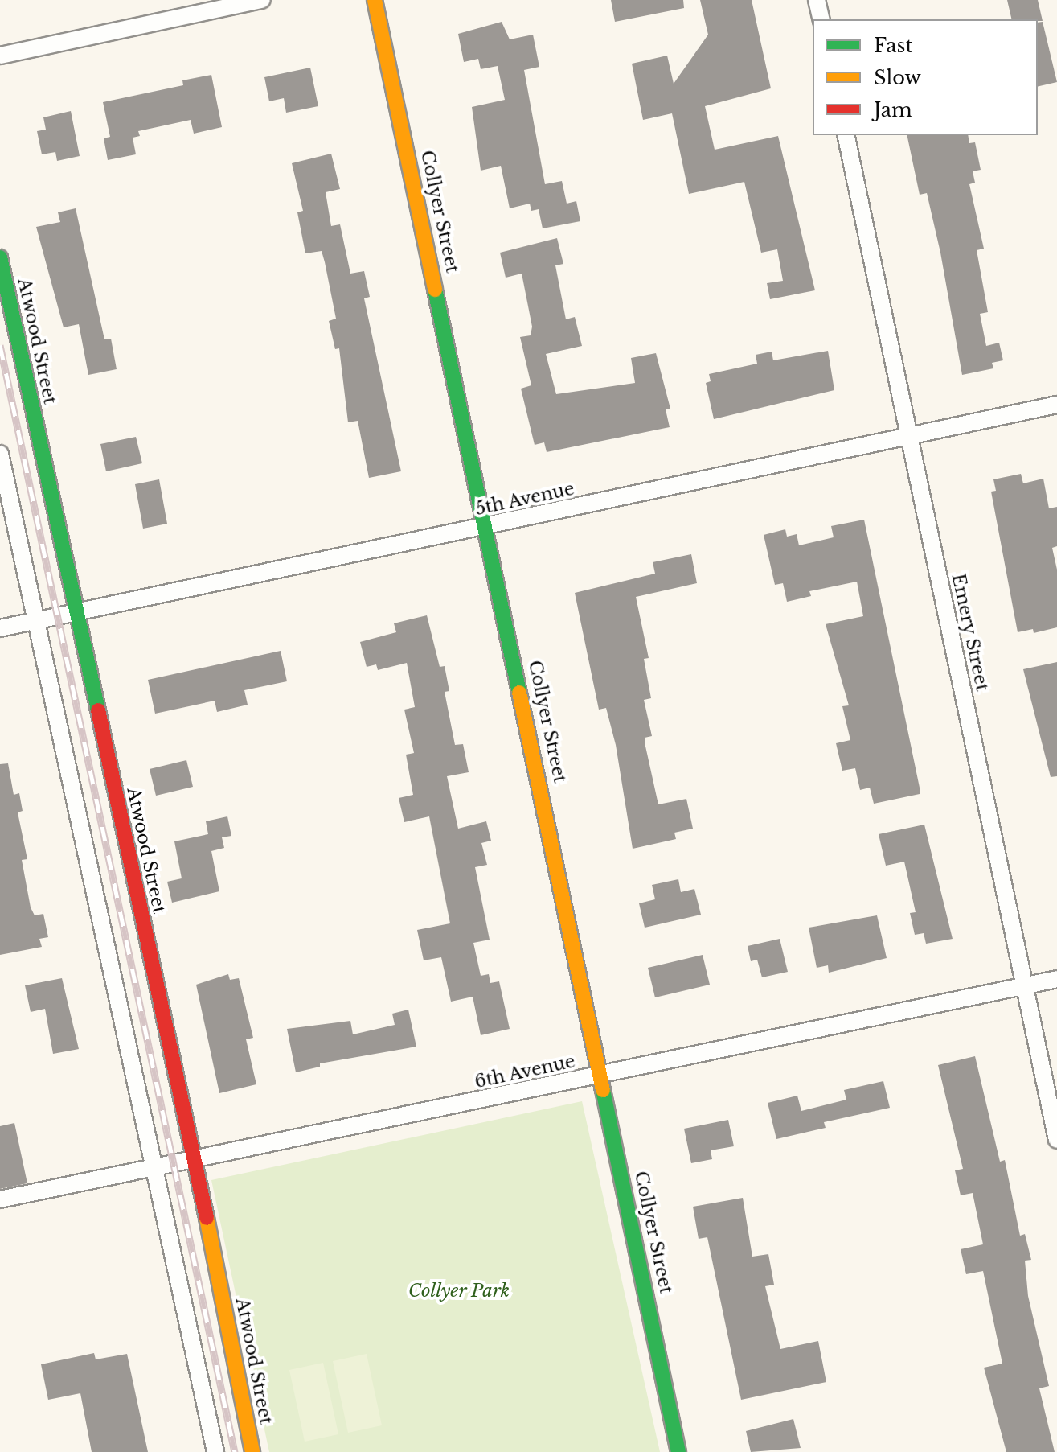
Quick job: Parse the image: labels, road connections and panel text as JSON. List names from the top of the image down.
{
  "streets": {
    "street": [
      "Collyer Street",
      "Atwood Street",
      "5th Avenue",
      "Emery Street",
      "6th Avenue"
    ]
  },
  "crossings": [
    ["Collyer Street", "5th Avenue"],
    ["Collyer Street", "6th Avenue"],
    ["Atwood Street", "5th Avenue"],
    ["Atwood Street", "6th Avenue"],
    ["5th Avenue", "Emery Street"],
    ["Emery Street", "6th Avenue"]
  ],
  "parks": ["Collyer Park"],
  "legend": ["Fast", "Slow", "Jam"]
}
